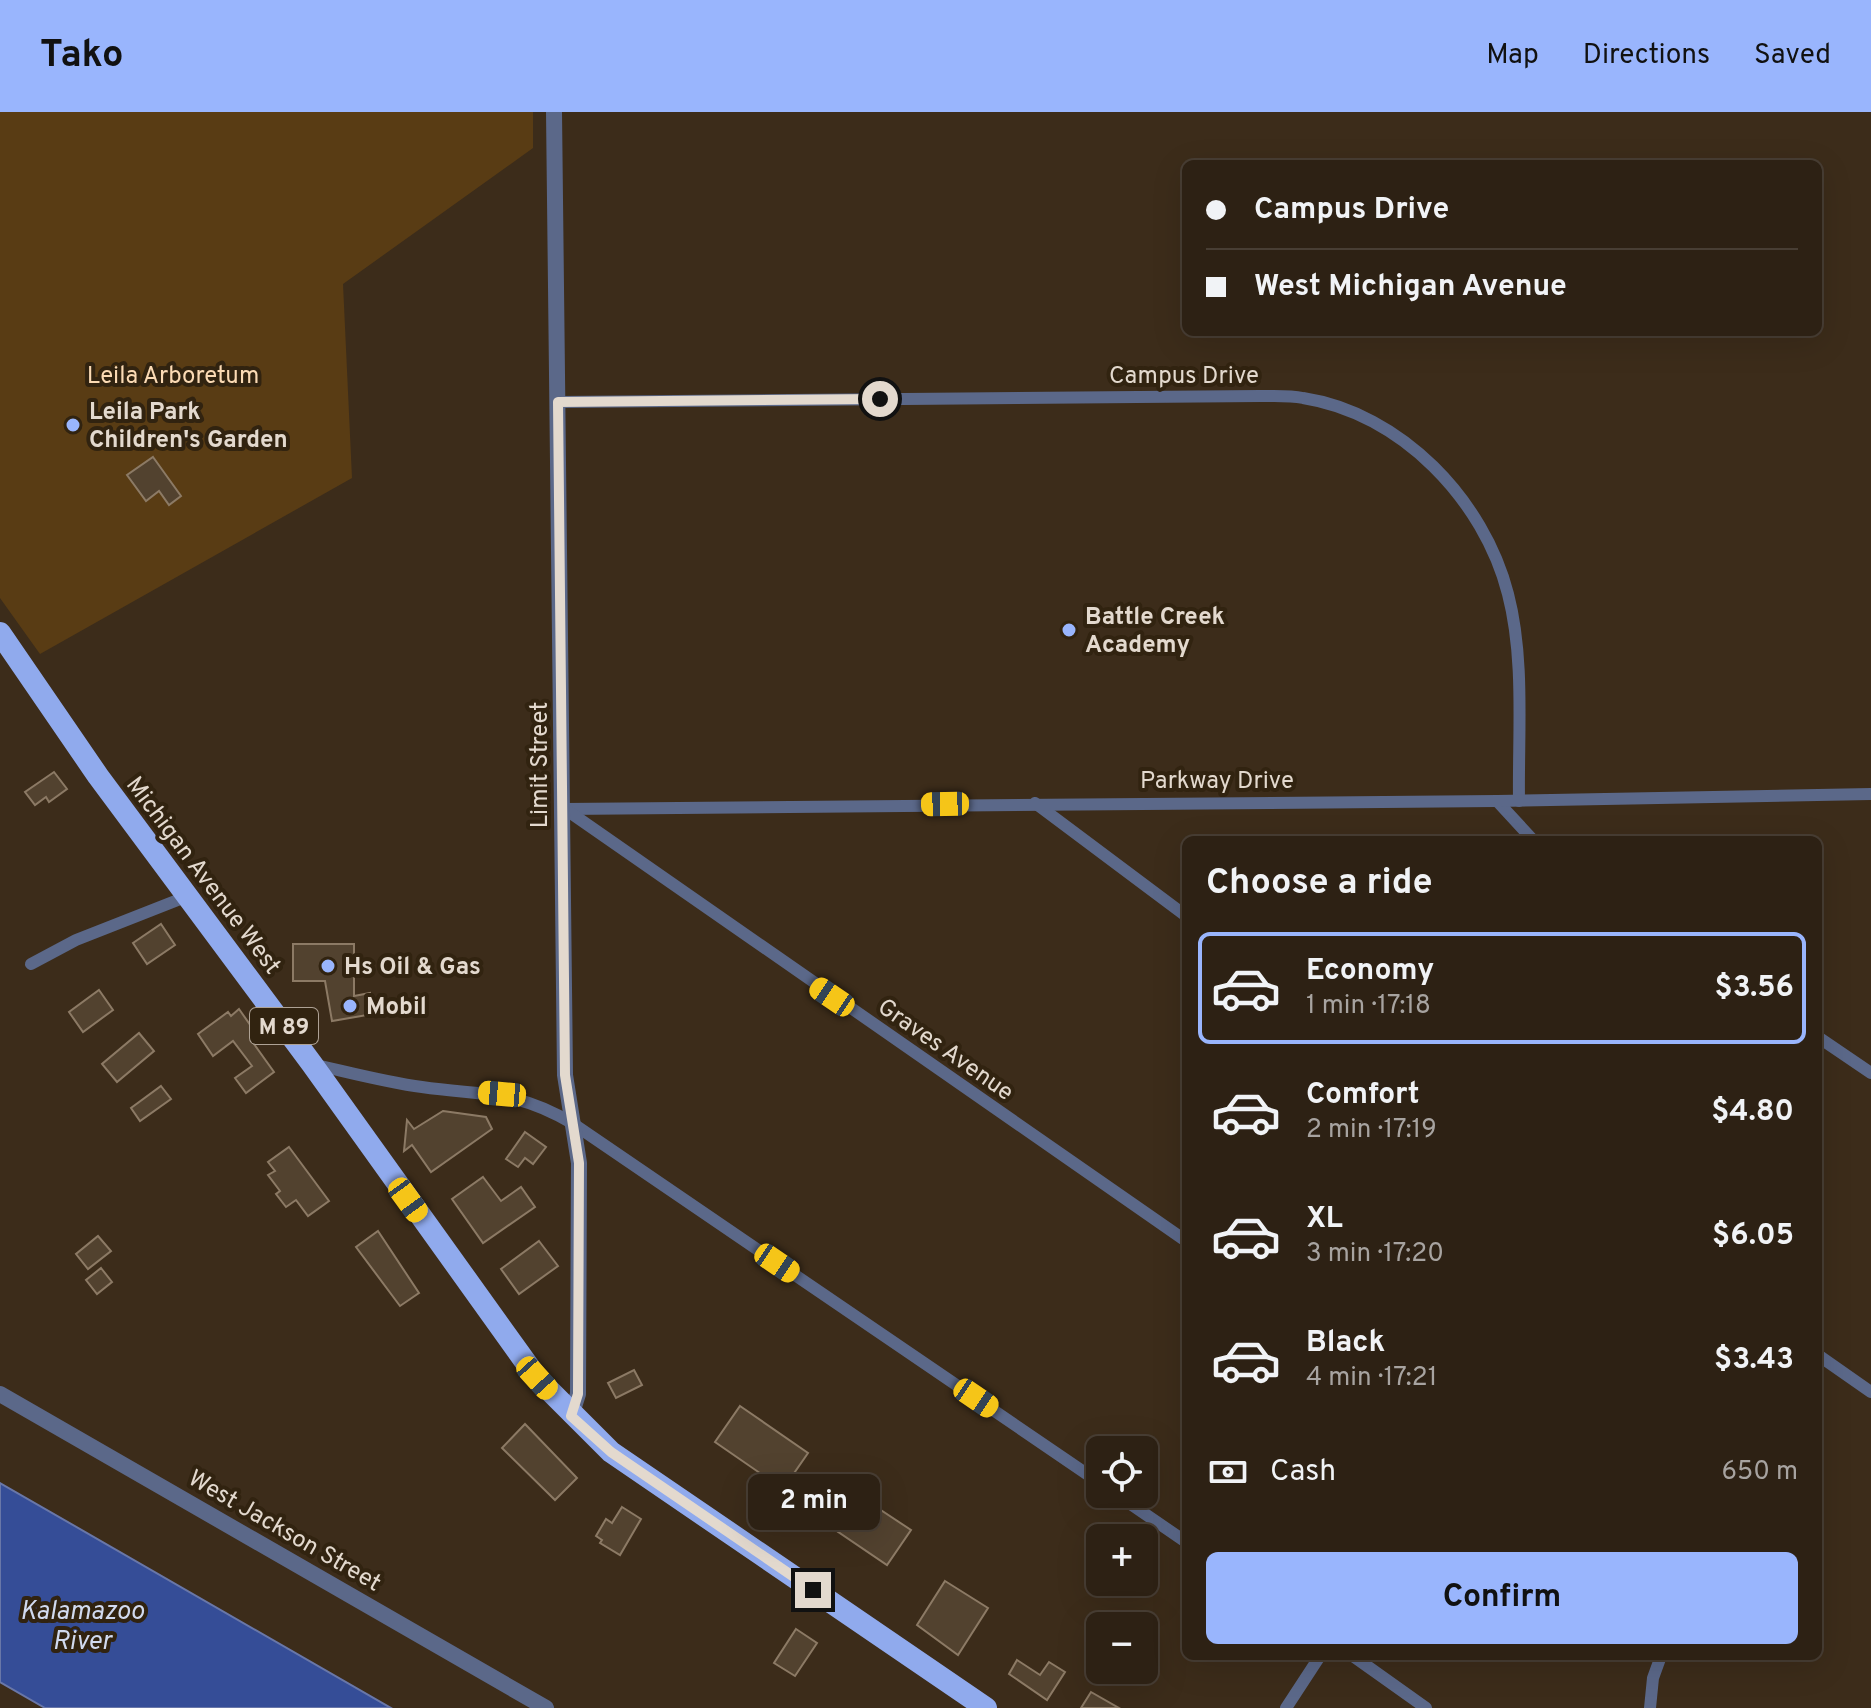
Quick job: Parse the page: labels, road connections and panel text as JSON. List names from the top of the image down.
{
  "streets": {
    "highway": ["Michigan Avenue West", "M 89"],
    "street": [
      "Campus Drive",
      "Limit Street",
      "Parkway Drive",
      "Graves Avenue",
      "West Jackson Street"
    ]
  },
  "crossings": [
    ["Campus Drive", "Limit Street"],
    ["Campus Drive", "Parkway Drive"],
    ["Limit Street", "Parkway Drive"],
    ["Limit Street", "Michigan Avenue West"],
    ["Limit Street", "M 89"],
    ["Limit Street", "Graves Avenue"],
    ["Parkway Drive", "Graves Avenue"],
    ["Michigan Avenue West", "M 89"]
  ],
  "water": ["Kalamazoo River"],
  "parks": ["Leila Arboretum"],
  "places": [
    "Leila Park Children's Garden",
    "Battle Creek Academy",
    "Hs Oil & Gas",
    "Mobil"
  ],
  "page": {
    "header": "Tako",
    "nav": ["Map", "Directions", "Saved"],
    "banner": ["Campus Drive", "West Michigan Avenue"],
    "heading": "Choose a ride",
    "list": [
      {
        "name": "Economy",
        "note": "1 min · 17:18",
        "value": "$3.56"
      },
      {
        "name": "Comfort",
        "note": "2 min · 17:19",
        "value": "$4.80"
      },
      {
        "name": "XL",
        "note": "3 min · 17:20",
        "value": "$6.05"
      },
      {
        "name": "Black",
        "note": "4 min · 17:21",
        "value": "$3.43"
      }
    ],
    "pay": ["Cash", "650 m"],
    "map_buttons": ["+", "−"],
    "bubble": "2 min",
    "buttons": "Confirm"
  }
}
